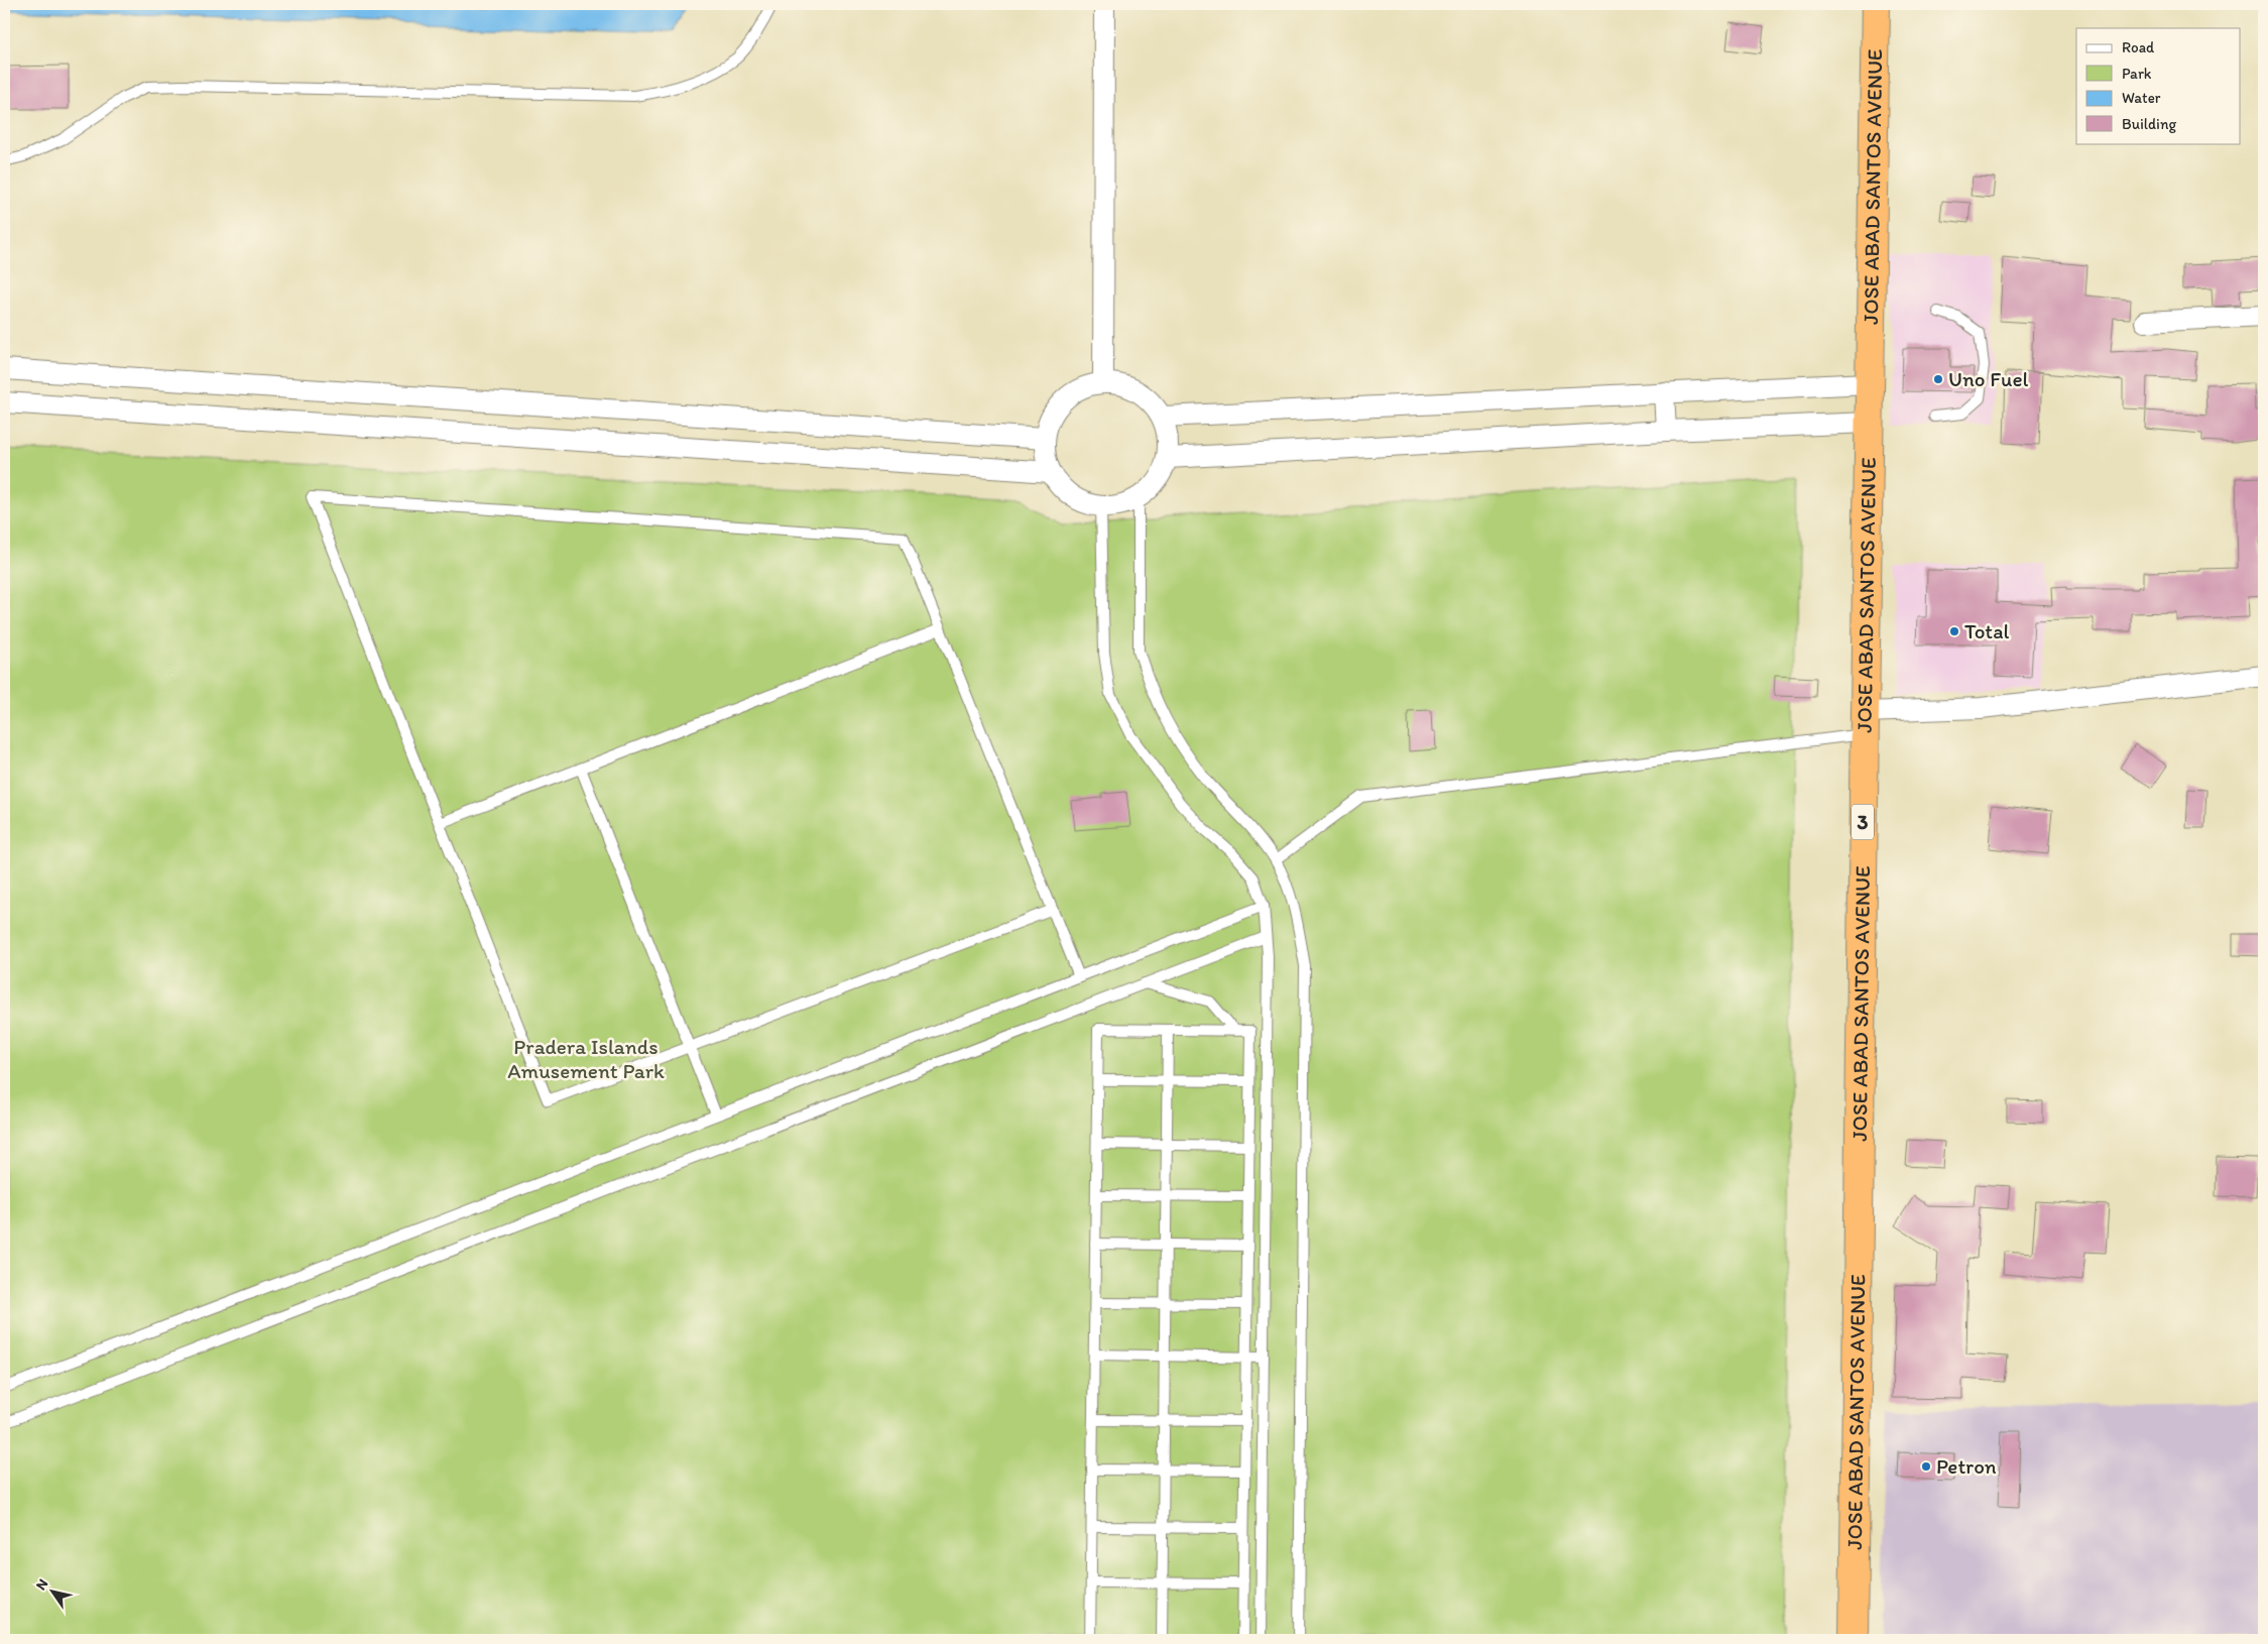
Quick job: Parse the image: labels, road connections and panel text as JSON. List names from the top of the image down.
{
  "streets": {
    "highway": ["JOSE ABAD SANTOS AVENUE", "3"]
  },
  "parks": ["Pradera Islands Amusement Park"],
  "places": ["Uno Fuel", "Total", "Petron"],
  "legend": [
    "Road",
    "Park",
    "Water",
    "Building"
  ],
  "north": "top left"
}
